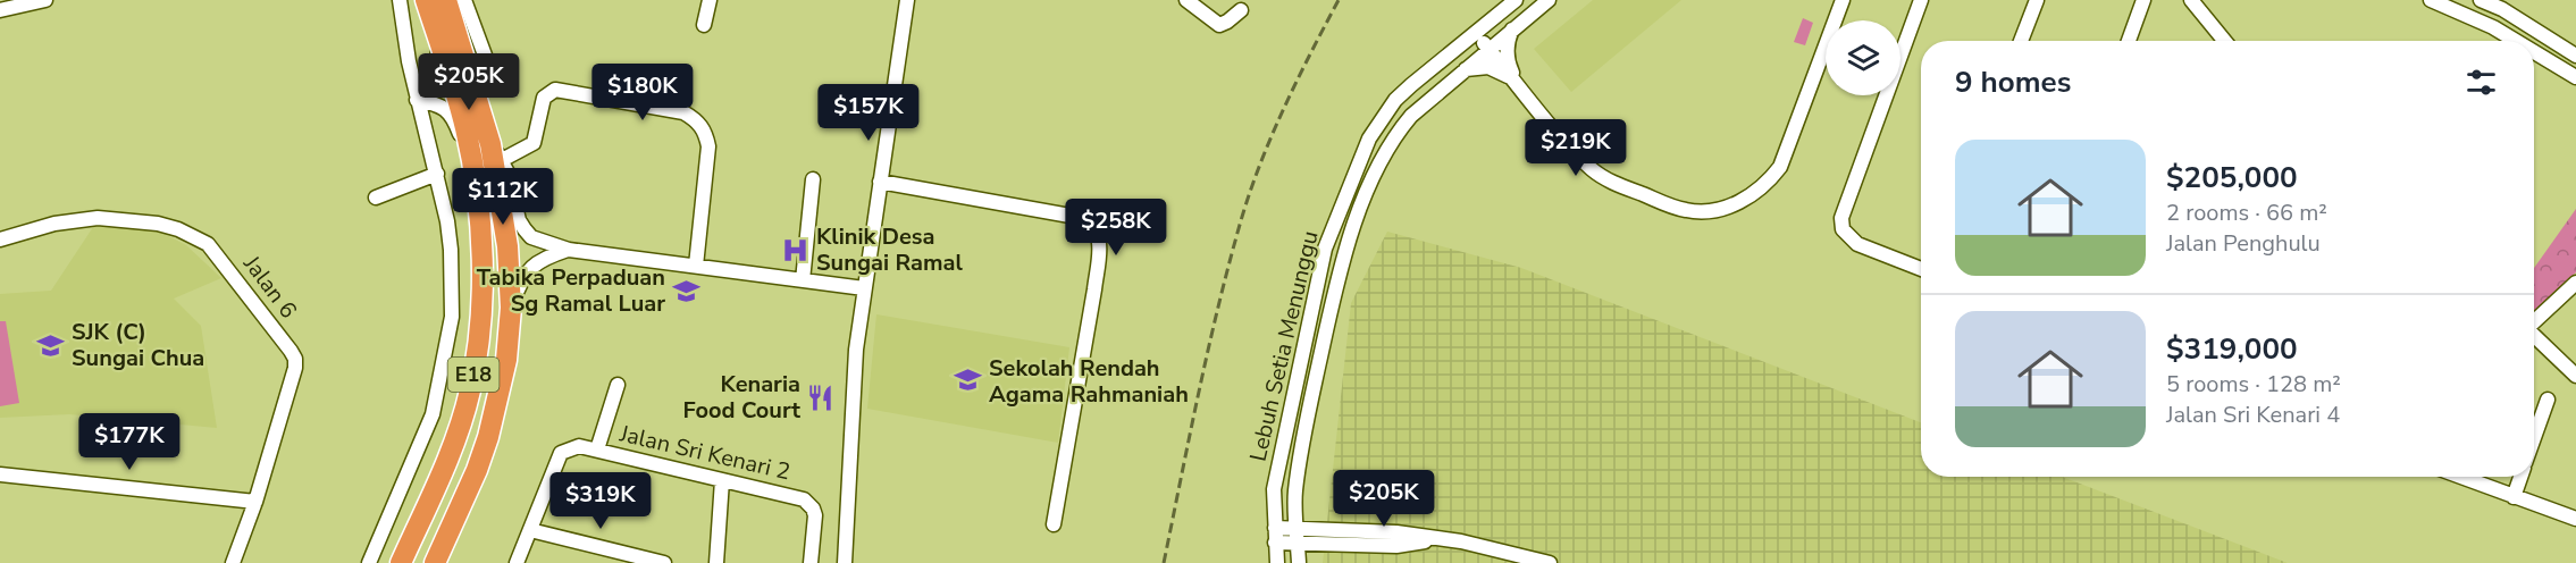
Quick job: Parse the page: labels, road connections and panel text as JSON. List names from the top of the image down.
{
  "streets": {
    "highway": ["E18"],
    "street": ["Jalan 6", "Lebuh Setia Menunggu", "Jalan Sri Kenari 2"]
  },
  "places": {
    "hospital": ["Klinik Desa Sungai Ramal"],
    "school or university": ["Tabika Perpaduan Sg Ramal Luar", "SJK (C) Sungai Chua", "Sekolah Rendah Agama Rahmaniah"],
    "restaurant": ["Kenaria Food Court"]
  },
  "page": {
    "heading": "9 homes",
    "price": [
      "$205K",
      "$180K",
      "$157K",
      "$219K",
      "$112K",
      "$258K",
      "$177K",
      "$205K",
      "$319K"
    ],
    "list": [
      {
        "name": "$205,000",
        "note": "2 rooms · 66 m² · Jalan Penghulu"
      },
      {
        "name": "$319,000",
        "note": "5 rooms · 128 m² · Jalan Sri Kenari 4"
      }
    ]
  }
}
